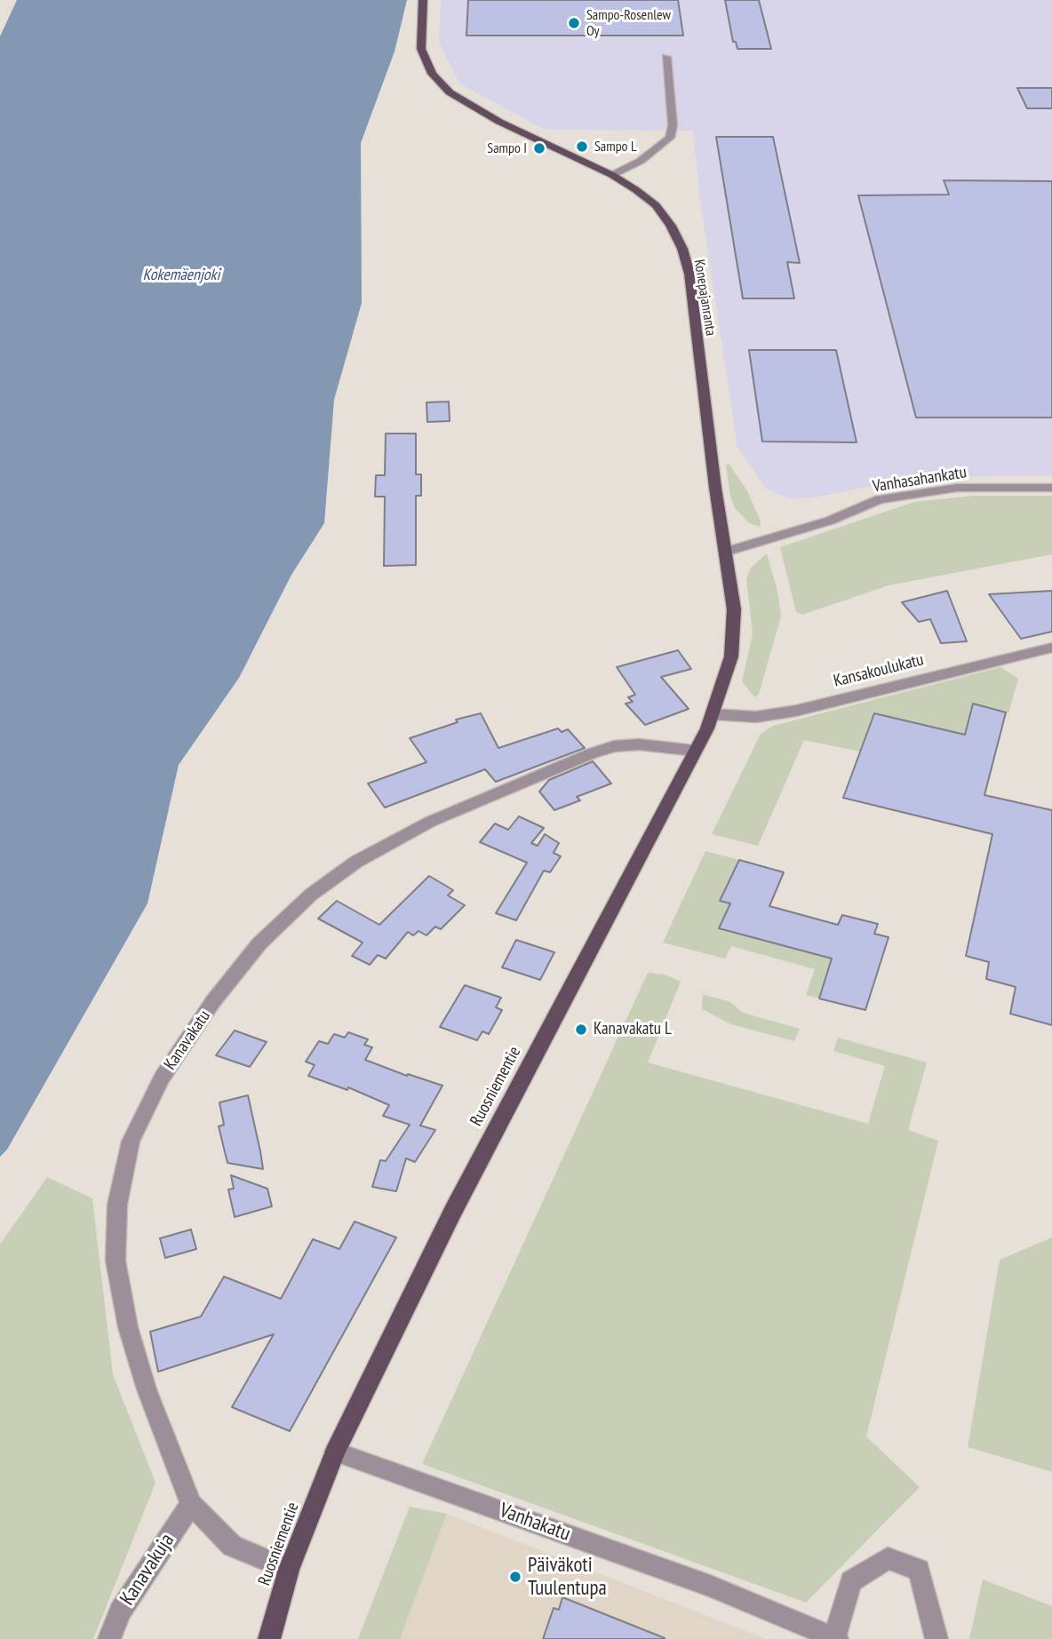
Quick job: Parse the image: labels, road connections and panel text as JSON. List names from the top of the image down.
{
  "streets": {
    "main road": ["Konepajanranta", "Ruosniementie"],
    "street": [
      "Vanhasahankatu",
      "Kansakoulukatu",
      "Kanavakatu",
      "Vanhakatu",
      "Kanavakuja"
    ]
  },
  "crossings": [
    ["Konepajanranta", "Vanhasahankatu"],
    ["Konepajanranta", "Ruosniementie"],
    ["Vanhasahankatu", "Ruosniementie"],
    ["Kansakoulukatu", "Ruosniementie"],
    ["Kanavakatu", "Ruosniementie"],
    ["Kanavakatu", "Kanavakuja"],
    ["Ruosniementie", "Vanhakatu"]
  ],
  "water": ["Kokemäenjoki"],
  "places": [
    "Sampo-Rosenlew Oy",
    "Sampo L",
    "Sampo I",
    "Kanavakatu L",
    "Päiväkoti Tuulentupa"
  ]
}
